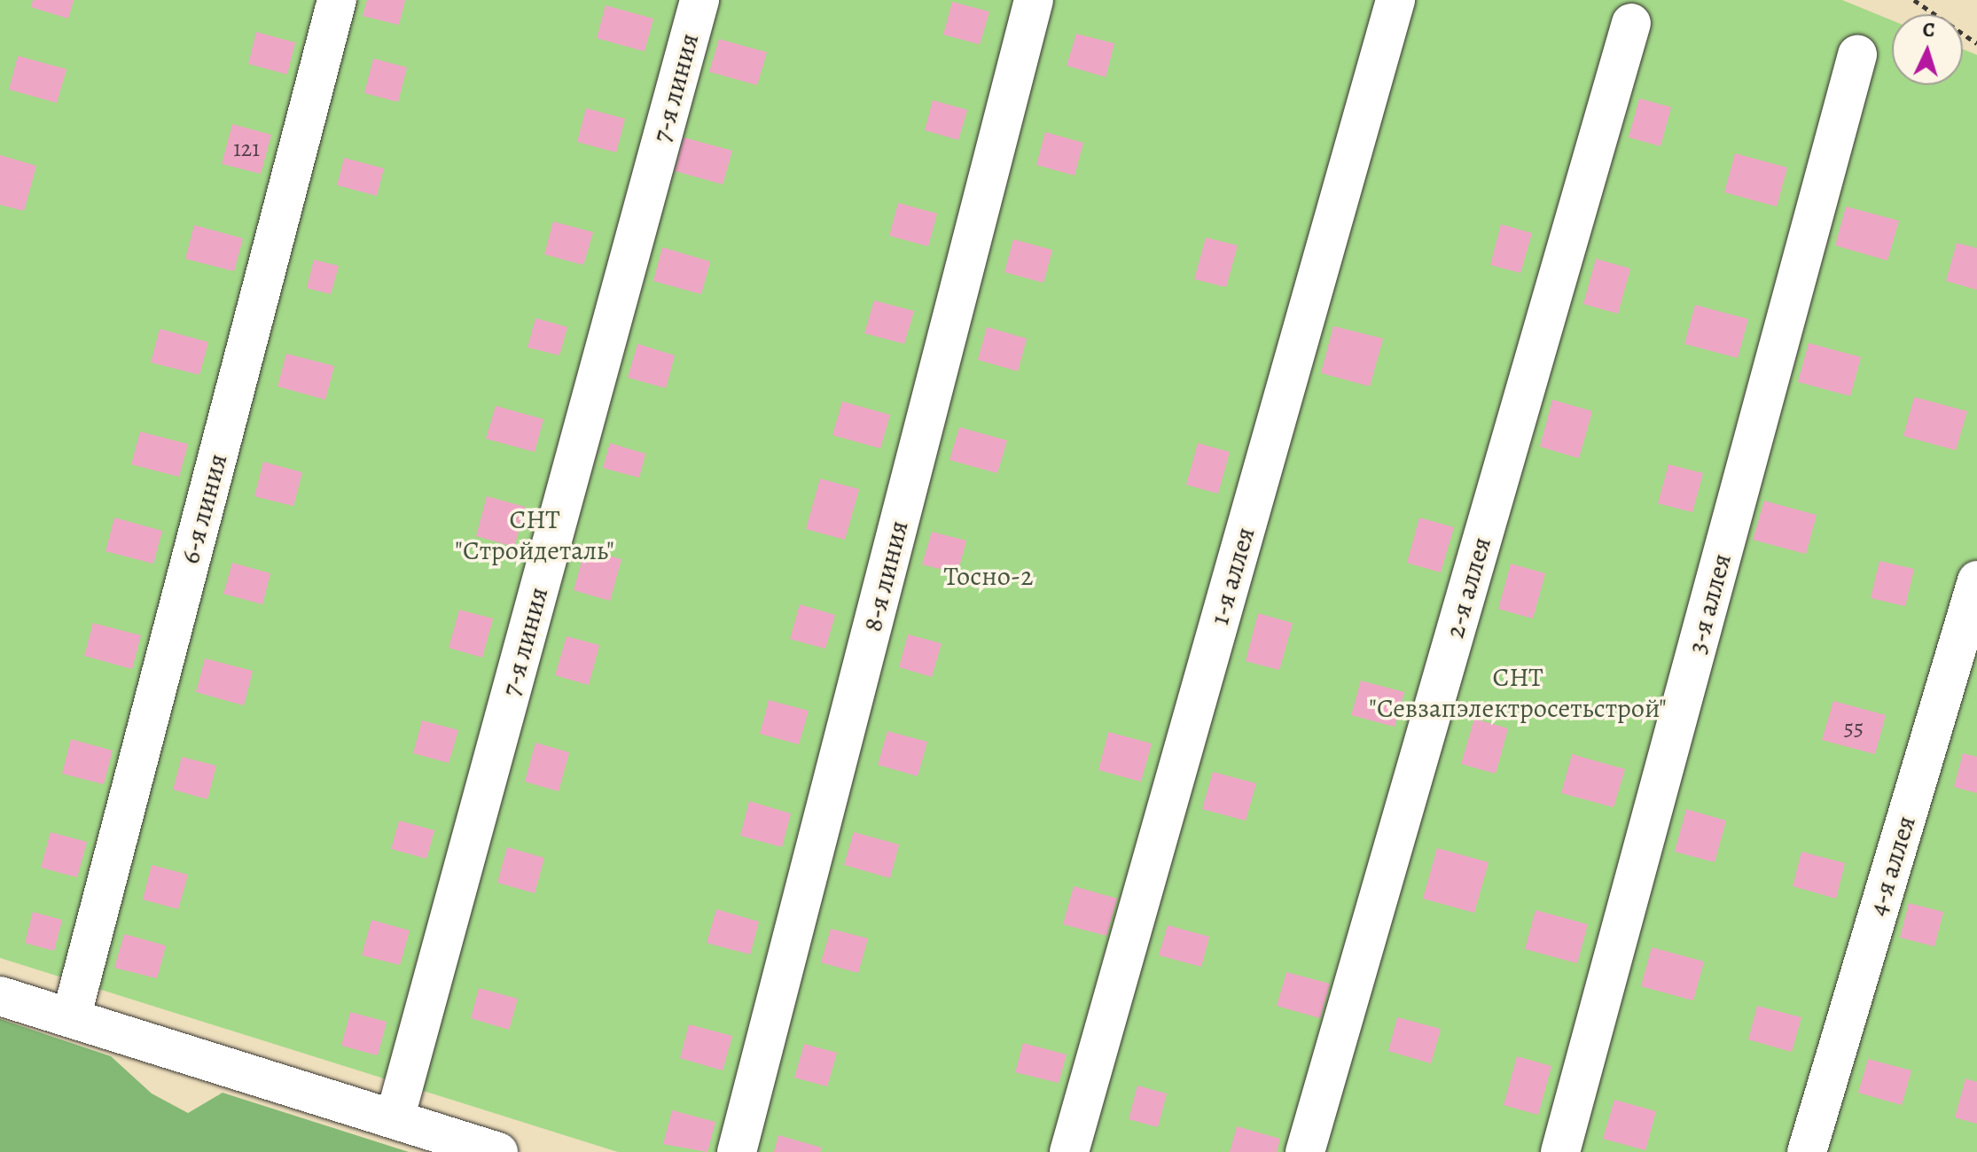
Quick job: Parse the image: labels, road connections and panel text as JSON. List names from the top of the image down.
{
  "streets": {
    "street": [
      "7-я линия",
      "6-я линия",
      "8-я линия",
      "1-я аллея",
      "2-я аллея",
      "3-я аллея",
      "4-я аллея"
    ]
  },
  "parks": ["СНТ \"Стройдеталь\"", "Тосно-2", "СНТ \"Севзапэлектросетьстрой\""],
  "house_numbers": ["121", "55"],
  "north": "top"
}
